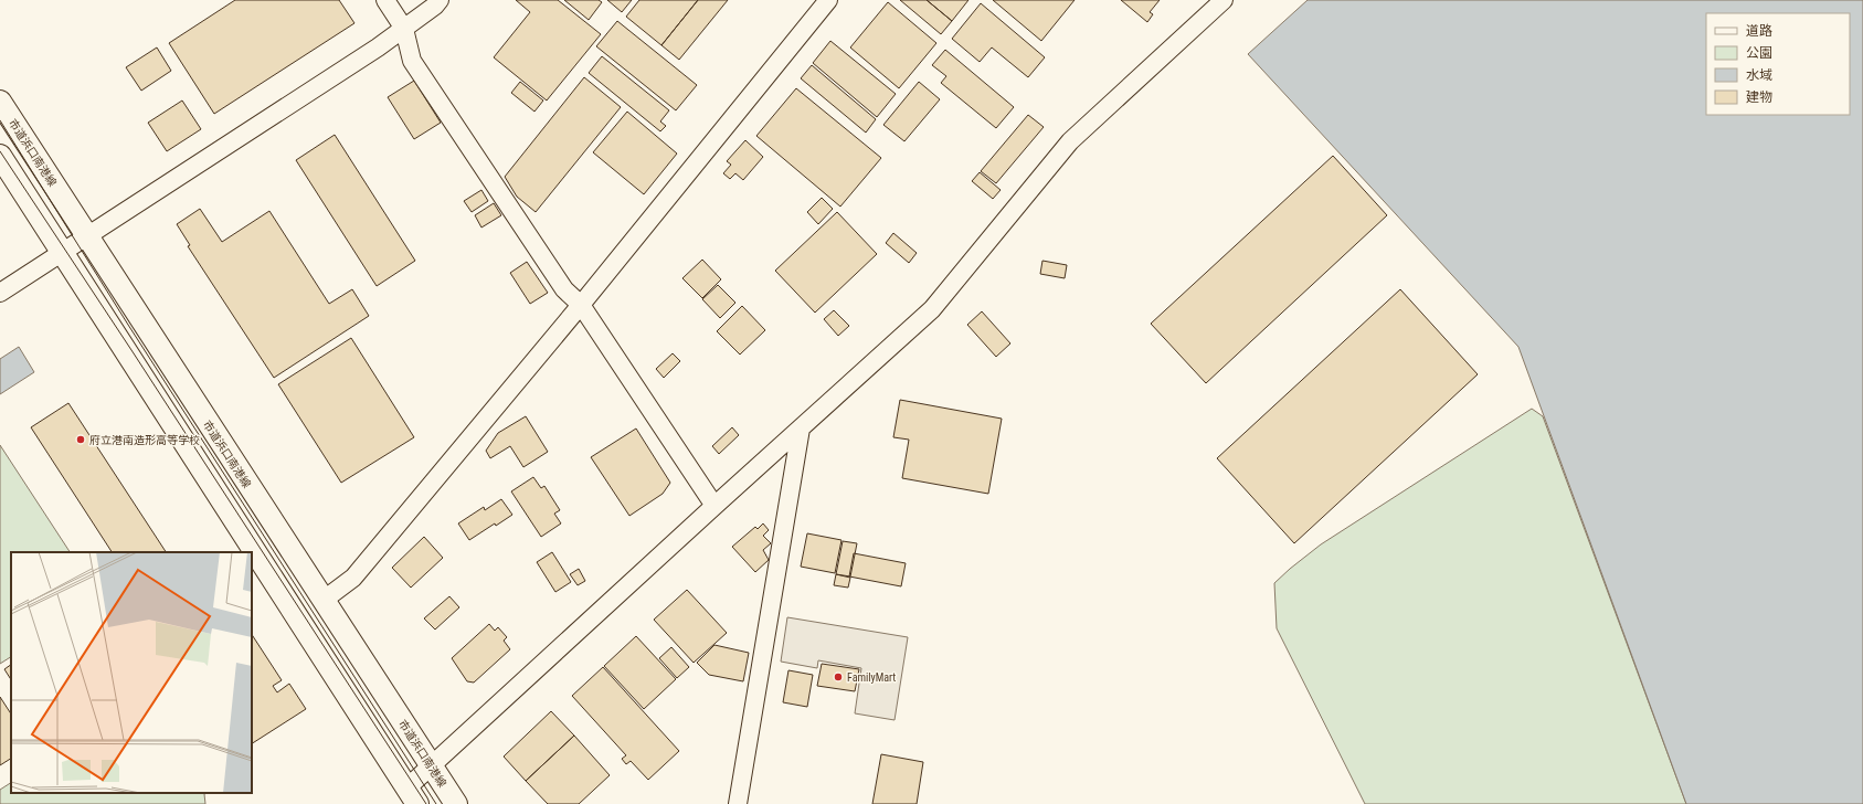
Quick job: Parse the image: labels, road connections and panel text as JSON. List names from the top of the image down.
{
  "streets": {
    "main road": ["市道浜口南港線"]
  },
  "places": ["府立港南造形高等学校", "FamilyMart"],
  "legend": [
    "道路",
    "公園",
    "水域",
    "建物"
  ]
}
